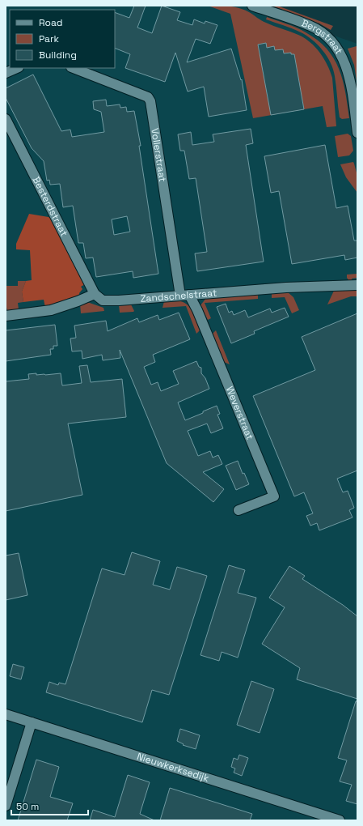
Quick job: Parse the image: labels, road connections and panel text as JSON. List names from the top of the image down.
{
  "streets": {
    "street": [
      "Bergstraat",
      "Vollerstraat",
      "Besterdstraat",
      "Zandschelstraat",
      "Weverstraat",
      "Nieuwkerksedijk"
    ]
  },
  "crossings": [
    ["Vollerstraat", "Zandschelstraat"],
    ["Vollerstraat", "Weverstraat"],
    ["Besterdstraat", "Zandschelstraat"],
    ["Zandschelstraat", "Weverstraat"]
  ],
  "legend": ["Road", "Park", "Building"],
  "scale_bar": "50 m"
}
